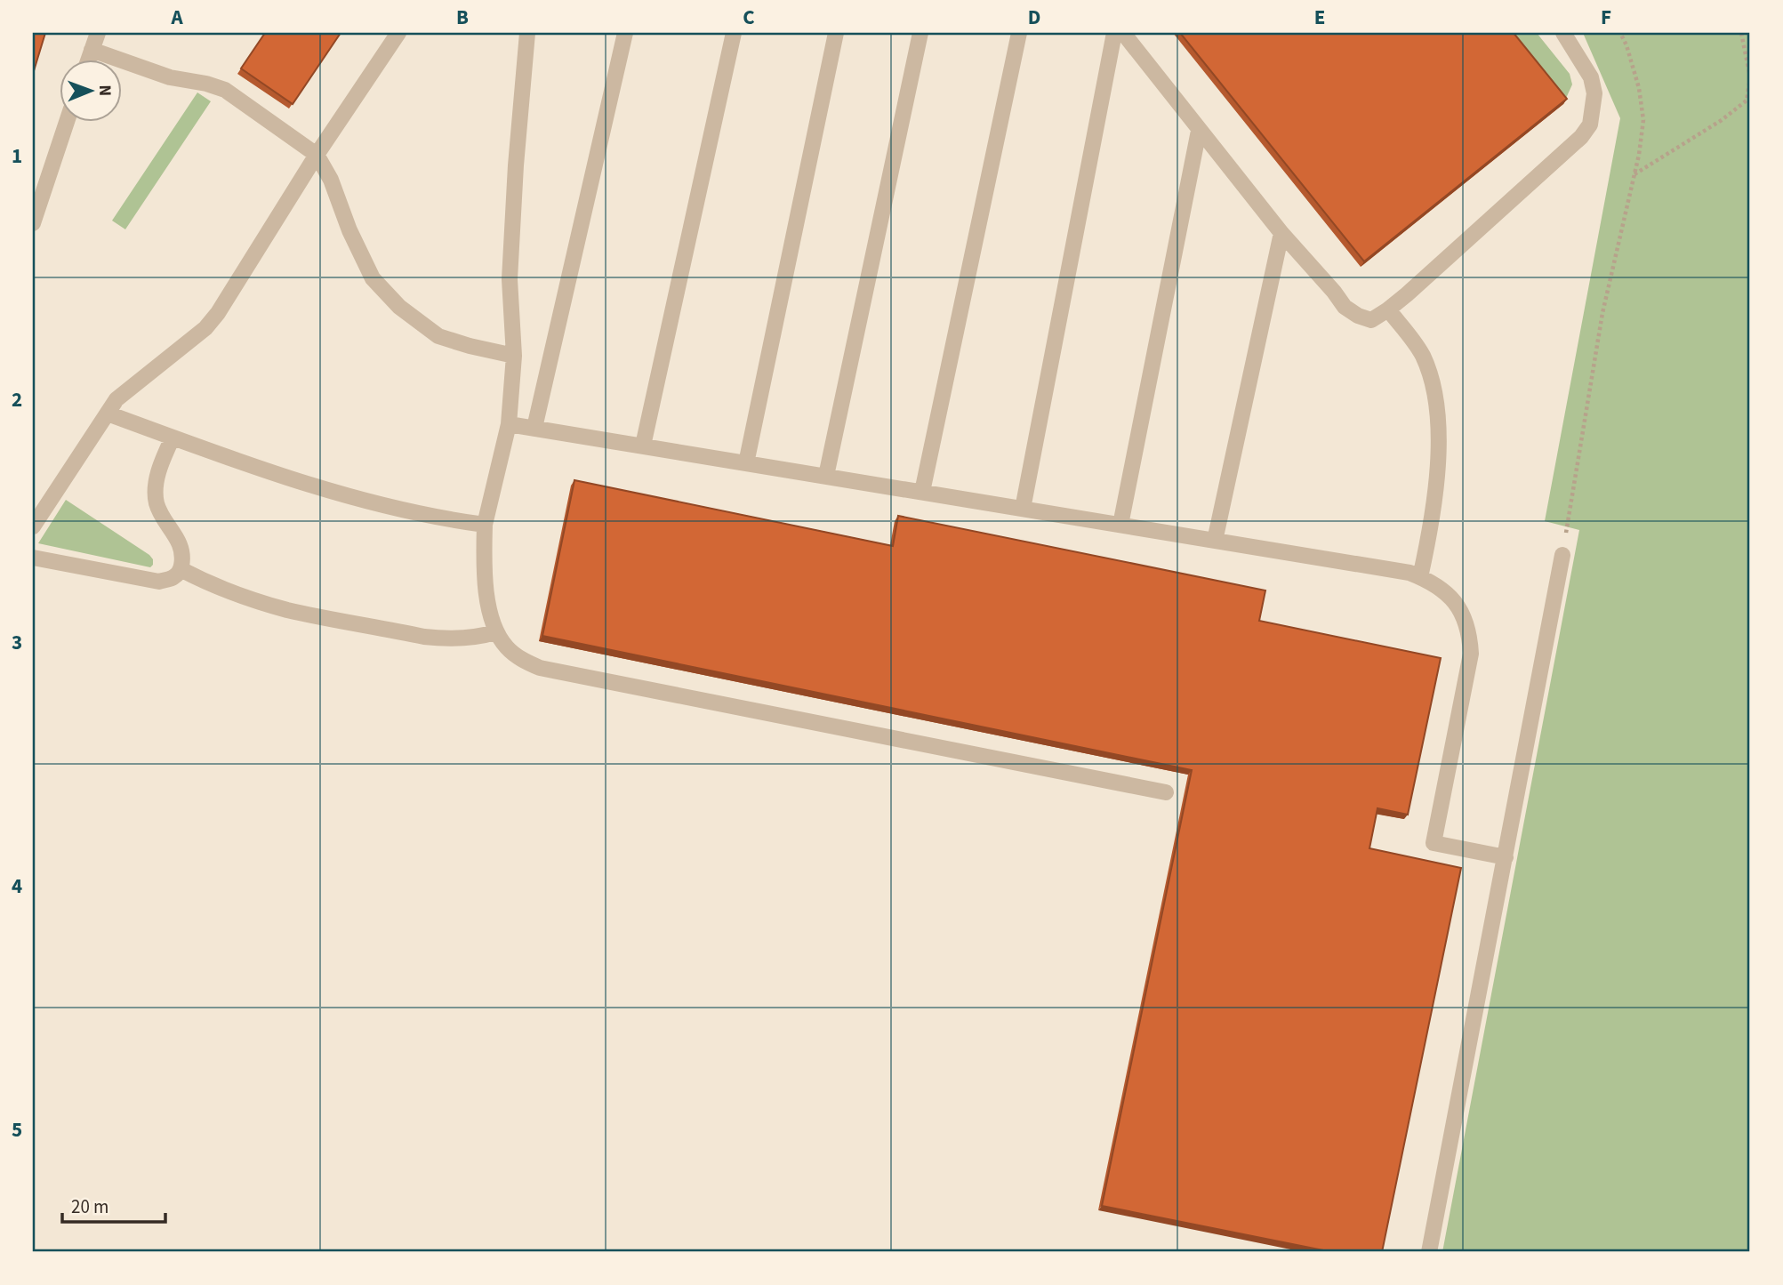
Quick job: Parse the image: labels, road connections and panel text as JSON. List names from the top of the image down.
{
  "scale_bar": "20 m",
  "north": "right",
  "grid": {
    "columns": [
      "A",
      "B",
      "C",
      "D",
      "E",
      "F"
    ],
    "rows": [
      "1",
      "2",
      "3",
      "4",
      "5"
    ]
  }
}
